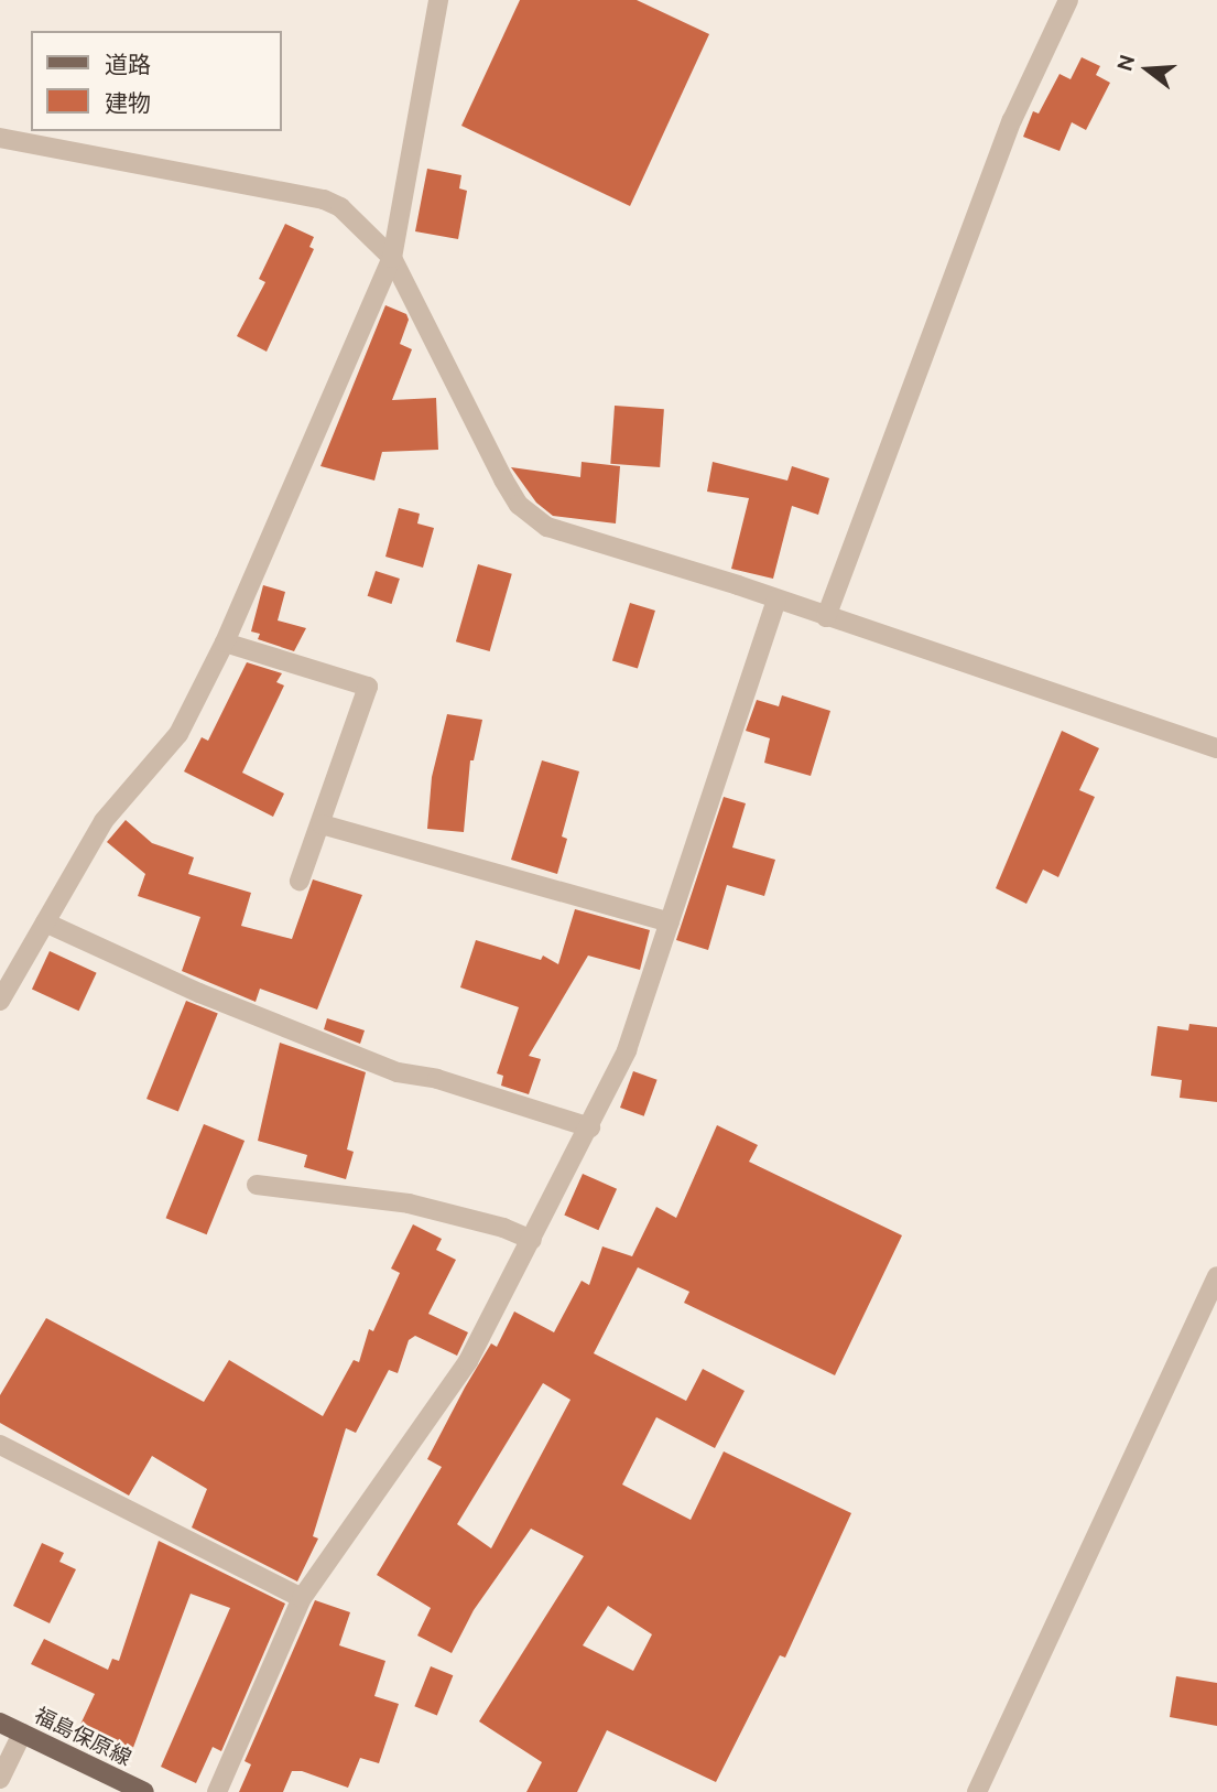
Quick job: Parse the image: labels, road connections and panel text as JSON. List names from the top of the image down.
{
  "streets": {
    "main road": ["福島保原線"]
  },
  "legend": ["道路", "建物"],
  "north": "left"
}
